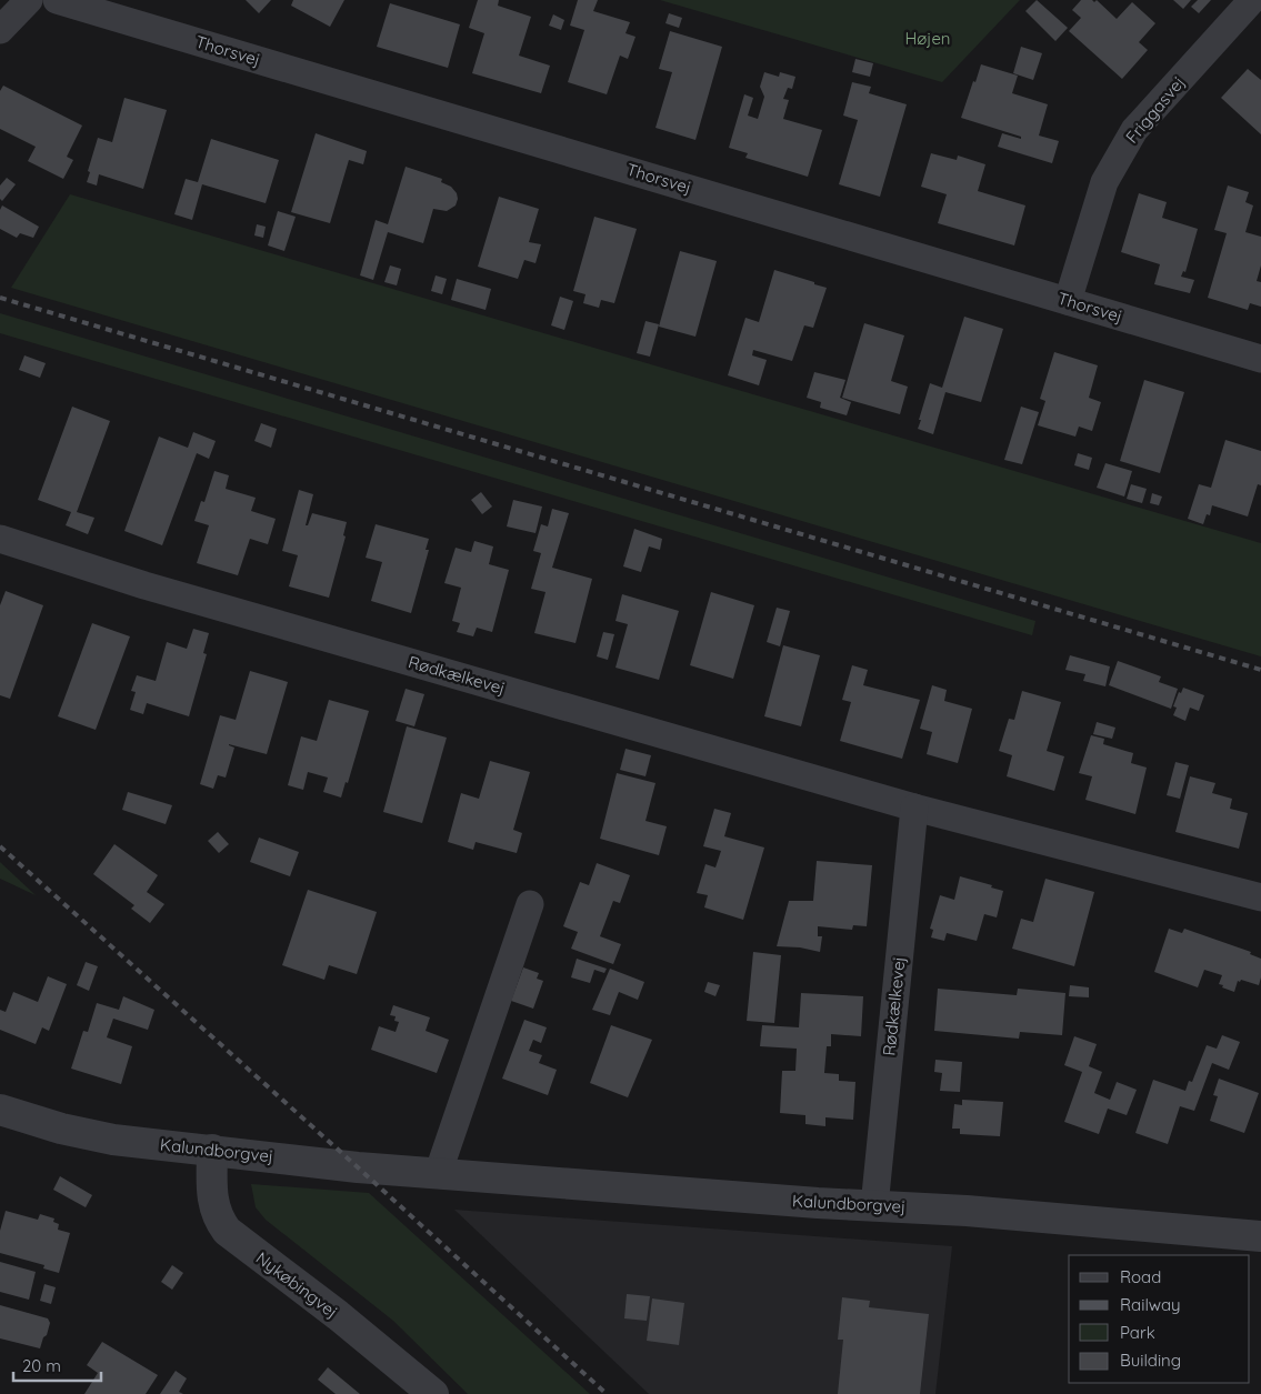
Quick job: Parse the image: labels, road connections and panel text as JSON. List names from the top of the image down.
{
  "streets": {
    "street": [
      "Thorsvej",
      "Friggasvej",
      "Rødkælkevej",
      "Kalundborgvej",
      "Nykøbingvej"
    ]
  },
  "crossings": [
    ["Thorsvej", "Friggasvej"],
    ["Rødkælkevej", "Kalundborgvej"],
    ["Kalundborgvej", "Nykøbingvej"]
  ],
  "parks": ["Højen"],
  "legend": [
    "Road",
    "Railway",
    "Park",
    "Building"
  ],
  "scale_bar": "20 m"
}
